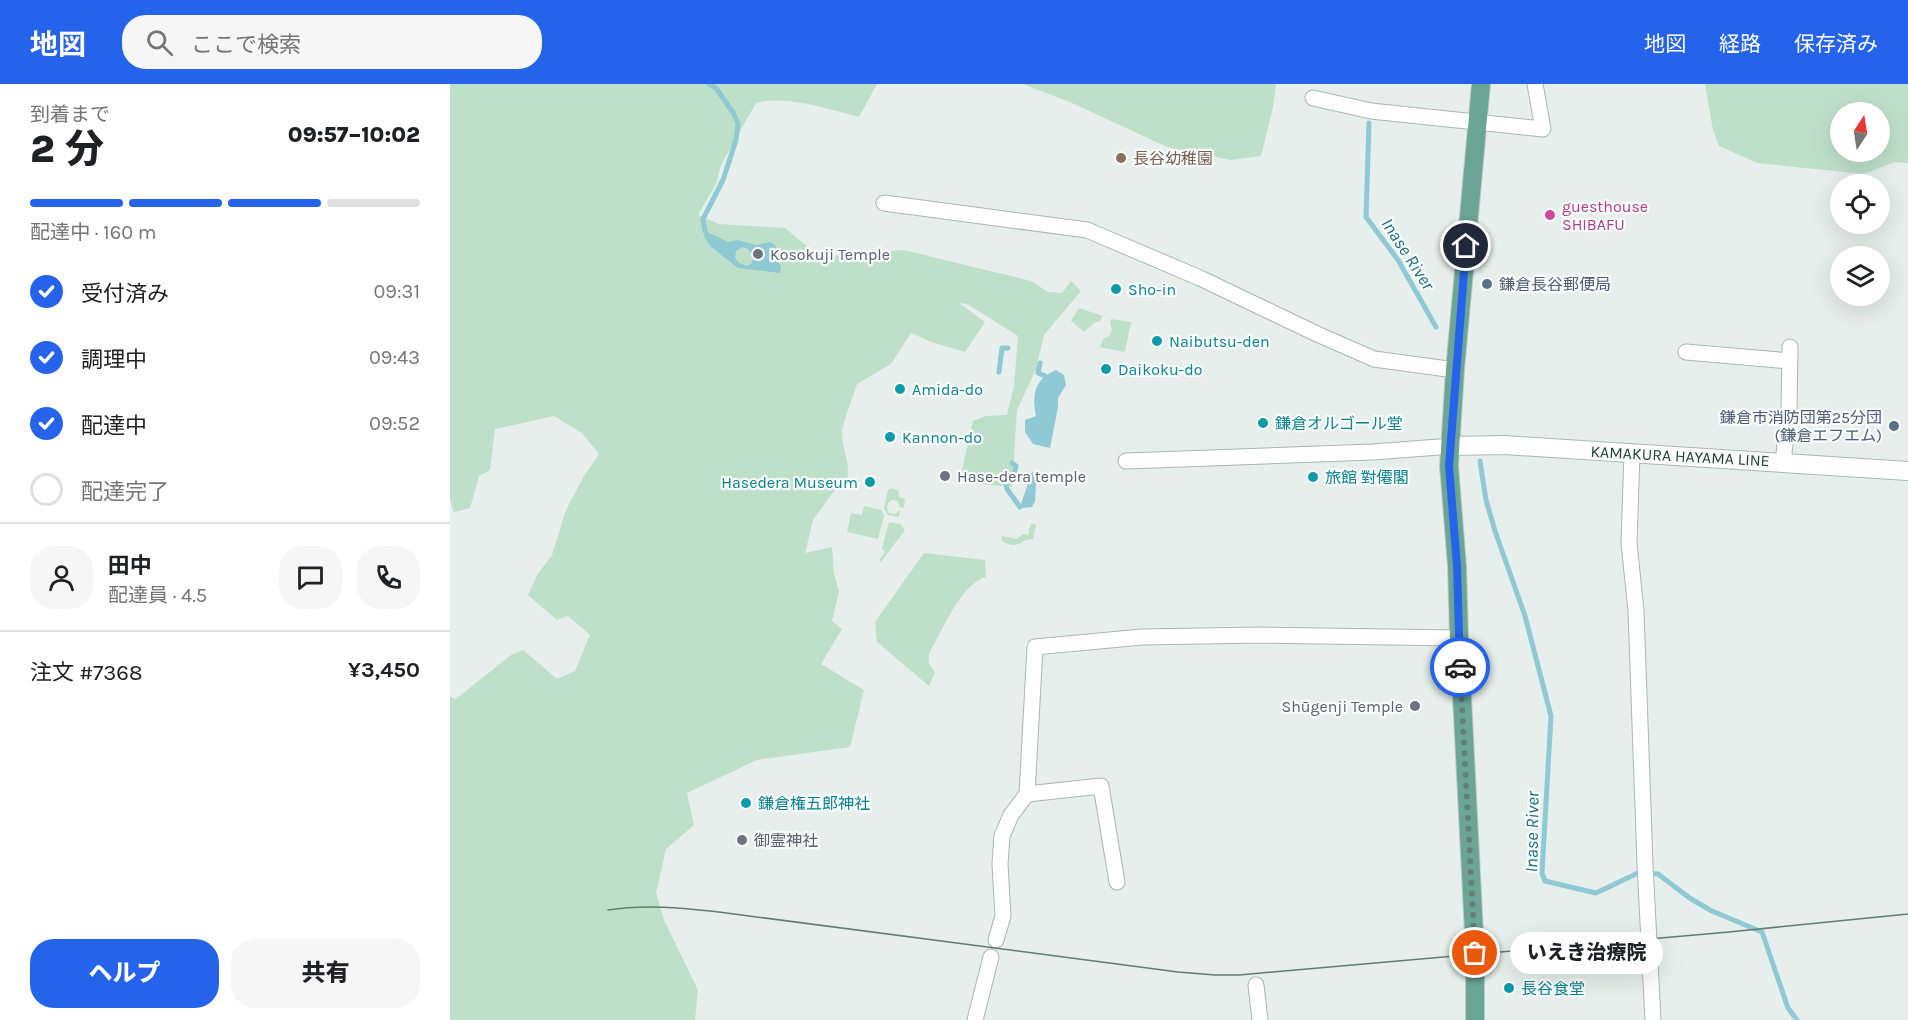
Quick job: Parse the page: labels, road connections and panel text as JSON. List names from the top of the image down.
{
  "streets": {
    "main road": ["KAMAKURA HAYAMA LINE"]
  },
  "water": ["Inase River"],
  "places": [
    "長谷幼稚園",
    "guesthouse SHIBAFU",
    "Kosokuji Temple",
    "鎌倉長谷郵便局",
    "Sho-in",
    "Naibutsu-den",
    "Daikoku-do",
    "Amida-do",
    "鎌倉オルゴール堂",
    "鎌倉市消防団第25分団 (鎌倉エフエム)",
    "Kannon-do",
    "Hase-dera temple",
    "旅館 對僊閣",
    "Hasedera Museum",
    "Shūgenji Temple",
    "鎌倉権五郎神社",
    "御霊神社",
    "いえき治療院",
    "長谷食堂"
  ],
  "north": "top",
  "page": {
    "header": "地図",
    "search": "ここで検索",
    "nav": ["地図", "経路", "保存済み"],
    "heading": ["2 分", "到着まで", "09:57–10:02"],
    "panel": [
      "田中",
      "配達員 · 4.5",
      "注文 #7368",
      "¥3,450"
    ],
    "bar": "配達中 · 160 m",
    "list": [
      ["受付済み", "09:31"],
      ["調理中", "09:43"],
      ["配達中", "09:52"],
      "配達完了"
    ],
    "buttons": ["ヘルプ", "共有"],
    "bubble": "いえき治療院"
  }
}
